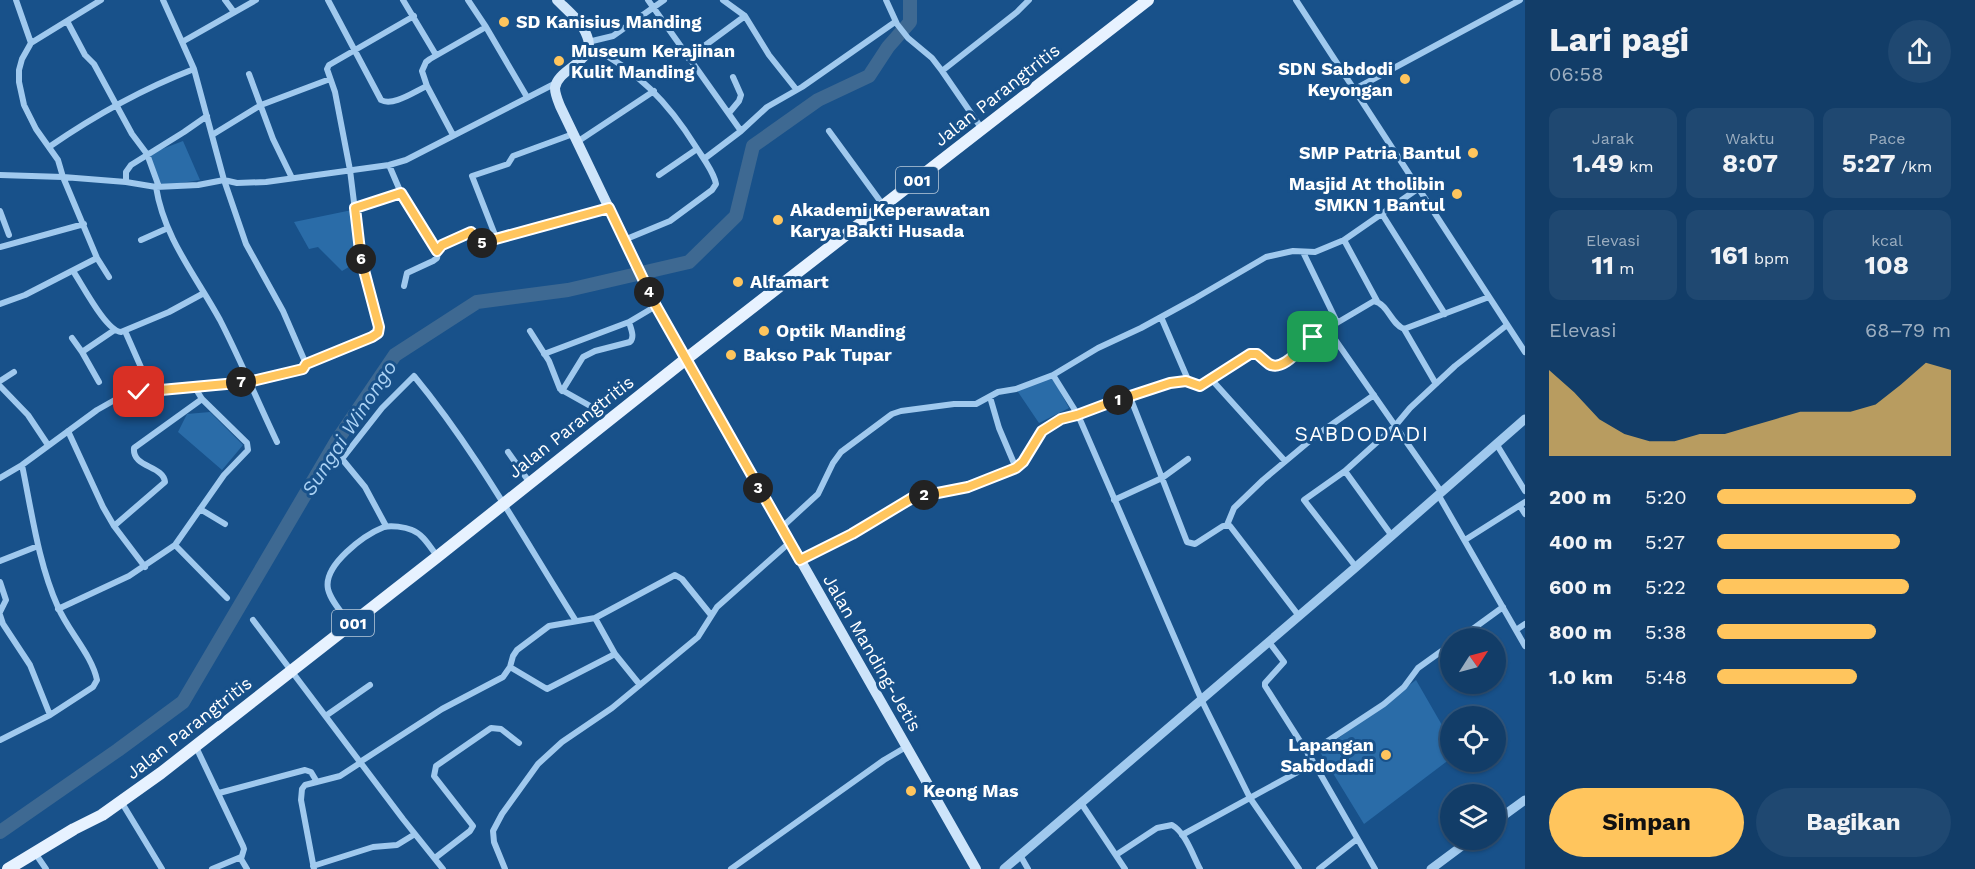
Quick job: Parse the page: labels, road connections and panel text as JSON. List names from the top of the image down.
{
  "streets": {
    "main road": ["Jalan Parangtritis", "001", "Jalan Manding-Jetis"]
  },
  "crossings": [
    ["Jalan Parangtritis", "Jalan Manding-Jetis"]
  ],
  "districts": ["SABDODADI"],
  "water": ["Sungai Winongo"],
  "places": [
    "SD Kanisius Manding",
    "Museum Kerajinan Kulit Manding",
    "SDN Sabdodi Keyongan",
    "SMP Patria Bantul",
    "Masjid At tholibin SMKN 1 Bantul",
    "Akademi Keperawatan Karya Bakti Husada",
    "Alfamart",
    "Optik Manding",
    "Bakso Pak Tupar",
    "Lapangan Sabdodadi",
    "Keong Mas"
  ],
  "north": "top right",
  "page": {
    "heading": ["Lari pagi", "06:58"],
    "stats": [
      ["Jarak", "1.49 km"],
      ["Waktu", "8:07"],
      ["Pace", "5:27 /km"],
      ["Elevasi", "11 m"],
      ["161 bpm"],
      ["kcal", "108"]
    ],
    "pins": [
      "5",
      "6",
      "4",
      "7",
      "1",
      "3",
      "2"
    ],
    "chart": ["Elevasi", "68–79 m"],
    "list": [
      {
        "name": "200 m",
        "note": "5:20"
      },
      {
        "name": "400 m",
        "note": "5:27"
      },
      {
        "name": "600 m",
        "note": "5:22"
      },
      {
        "name": "800 m",
        "note": "5:38"
      },
      {
        "name": "1.0 km",
        "note": "5:48"
      }
    ],
    "buttons": ["Simpan", "Bagikan"]
  }
}
